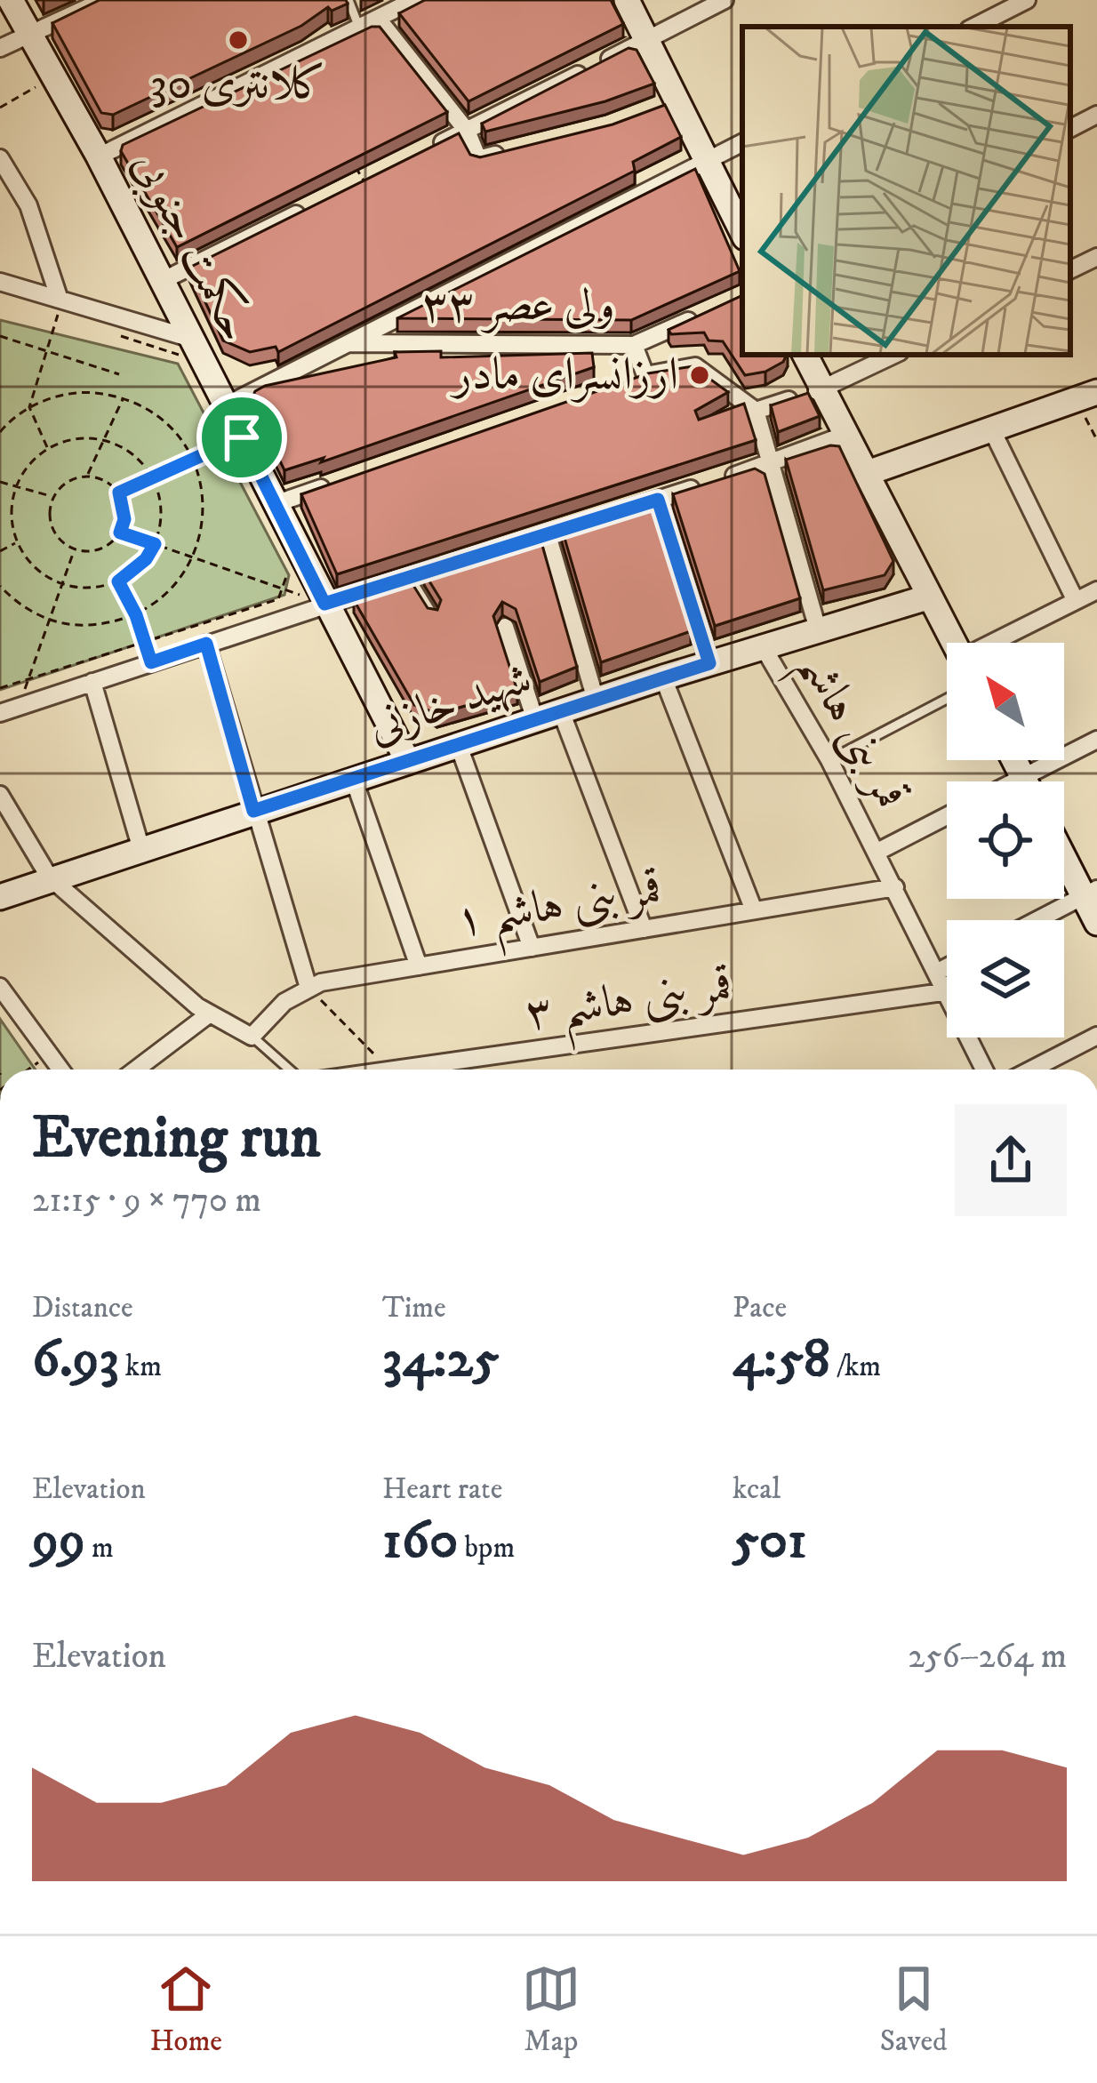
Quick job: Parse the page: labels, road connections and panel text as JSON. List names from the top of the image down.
{
  "streets": {
    "street": [
      "حکمت جنوبی",
      "ولی عصر ۳۳",
      "شهید خازنی",
      "قمر بنی هاشم",
      "قمر بنی هاشم ۱",
      "قمر بنی هاشم ۳"
    ]
  },
  "crossings": [
    ["حکمت جنوبی", "شهید خازنی"],
    ["شهید خازنی", "قمر بنی هاشم"],
    ["قمر بنی هاشم", "قمر بنی هاشم ۱"]
  ],
  "places": ["کلانتری 30", "ارزانسرای مادر"],
  "north": "top left",
  "page": {
    "heading": ["Evening run", "21:15 · 9 × 770 m"],
    "stats": [
      ["Distance", "6.93 km"],
      ["Time", "34:25"],
      ["Pace", "4:58 /km"],
      ["Elevation", "99 m"],
      ["Heart rate", "160 bpm"],
      ["kcal", "501"]
    ],
    "chart": ["Elevation", "256–264 m"],
    "tabs": ["Home", "Map", "Saved"]
  }
}
